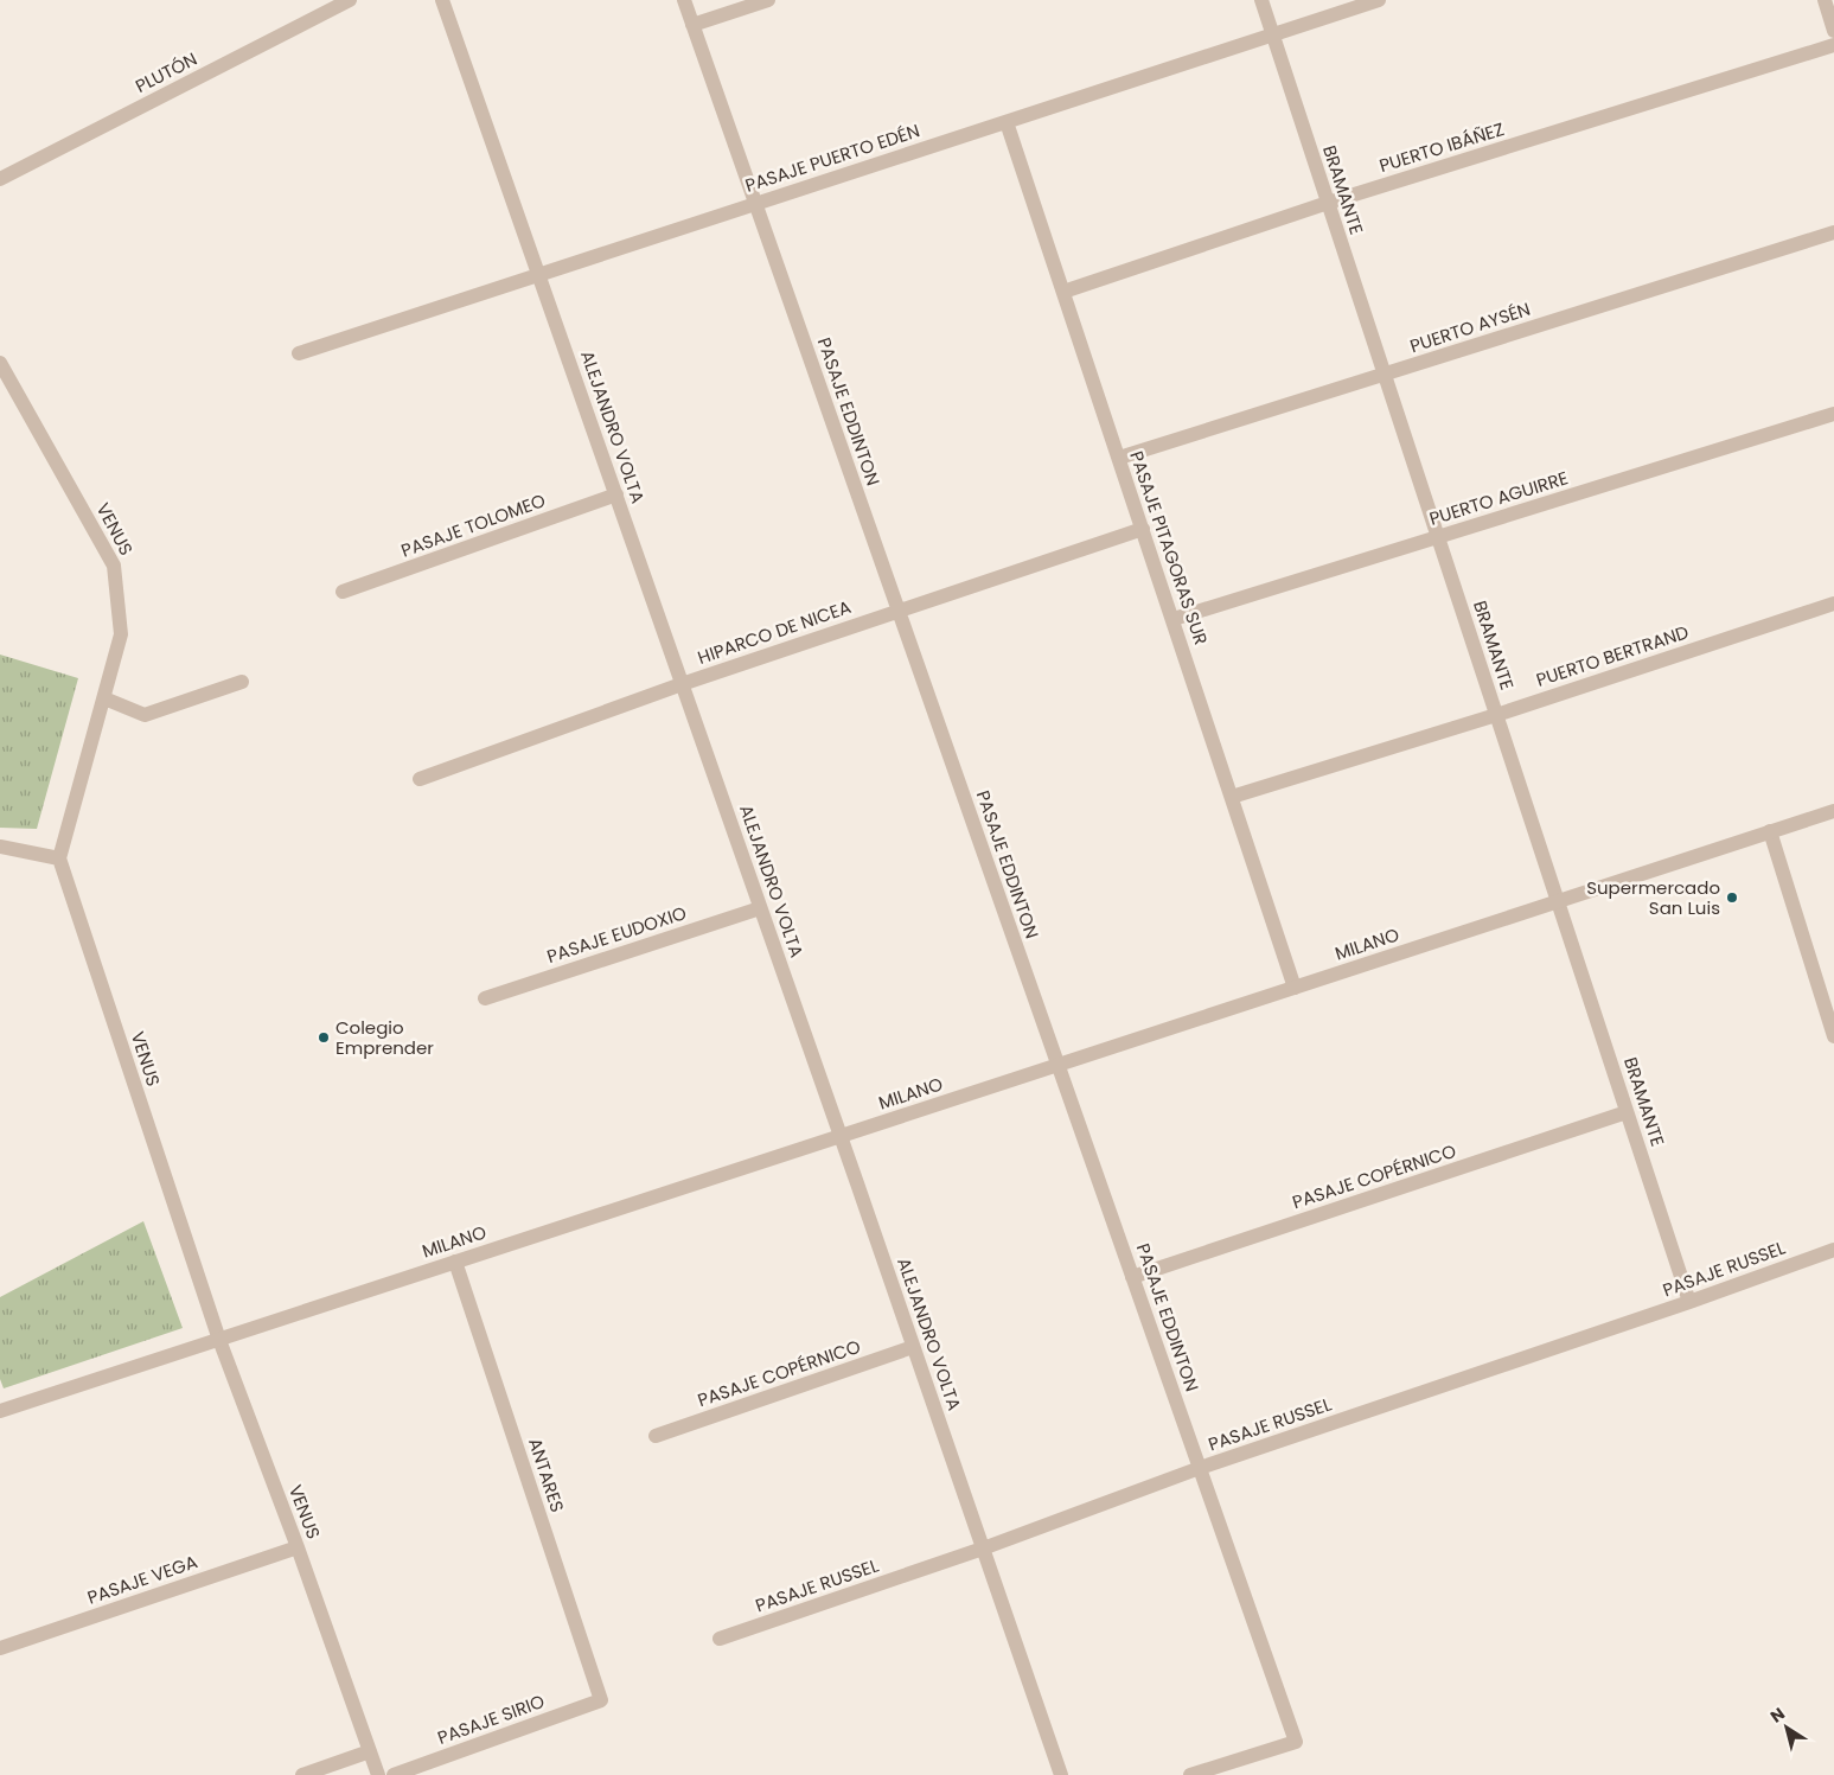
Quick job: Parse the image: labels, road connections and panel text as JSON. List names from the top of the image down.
{
  "streets": {
    "street": [
      "PLUTÓN",
      "PUERTO IBÁÑEZ",
      "PASAJE PUERTO EDÉN",
      "BRAMANTE",
      "PUERTO AYSÉN",
      "PASAJE EDDINTON",
      "ALEJANDRO VOLTA",
      "PUERTO AGUIRRE",
      "PASAJE TOLOMEO",
      "VENUS",
      "PASAJE PITAGORAS SUR",
      "HIPARCO DE NICEA",
      "PUERTO BERTRAND",
      "PASAJE EUDOXIO",
      "MILANO",
      "PASAJE COPÉRNICO",
      "PASAJE RUSSEL",
      "ANTARES",
      "PASAJE VEGA",
      "PASAJE SIRIO"
    ]
  },
  "crossings": [
    ["PUERTO IBÁÑEZ", "BRAMANTE"],
    ["PUERTO IBÁÑEZ", "PASAJE PITAGORAS SUR"],
    ["PASAJE PUERTO EDÉN", "BRAMANTE"],
    ["PASAJE PUERTO EDÉN", "PASAJE EDDINTON"],
    ["PASAJE PUERTO EDÉN", "ALEJANDRO VOLTA"],
    ["PASAJE PUERTO EDÉN", "PASAJE PITAGORAS SUR"],
    ["BRAMANTE", "PUERTO AYSÉN"],
    ["BRAMANTE", "PUERTO AGUIRRE"],
    ["BRAMANTE", "PUERTO BERTRAND"],
    ["BRAMANTE", "MILANO"],
    ["BRAMANTE", "PASAJE COPÉRNICO"],
    ["BRAMANTE", "PASAJE RUSSEL"],
    ["PUERTO AYSÉN", "PASAJE PITAGORAS SUR"],
    ["PASAJE EDDINTON", "HIPARCO DE NICEA"],
    ["PASAJE EDDINTON", "MILANO"],
    ["PASAJE EDDINTON", "PASAJE COPÉRNICO"],
    ["PASAJE EDDINTON", "PASAJE RUSSEL"],
    ["ALEJANDRO VOLTA", "PASAJE TOLOMEO"],
    ["ALEJANDRO VOLTA", "HIPARCO DE NICEA"],
    ["ALEJANDRO VOLTA", "PASAJE EUDOXIO"],
    ["ALEJANDRO VOLTA", "MILANO"],
    ["ALEJANDRO VOLTA", "PASAJE COPÉRNICO"],
    ["ALEJANDRO VOLTA", "PASAJE RUSSEL"],
    ["PUERTO AGUIRRE", "PASAJE PITAGORAS SUR"],
    ["VENUS", "MILANO"],
    ["VENUS", "PASAJE VEGA"],
    ["PASAJE PITAGORAS SUR", "HIPARCO DE NICEA"],
    ["PASAJE PITAGORAS SUR", "PUERTO BERTRAND"],
    ["PASAJE PITAGORAS SUR", "MILANO"],
    ["MILANO", "ANTARES"],
    ["ANTARES", "PASAJE SIRIO"]
  ],
  "places": ["Supermercado San Luis", "Colegio Emprender"],
  "north": "top left"
}
